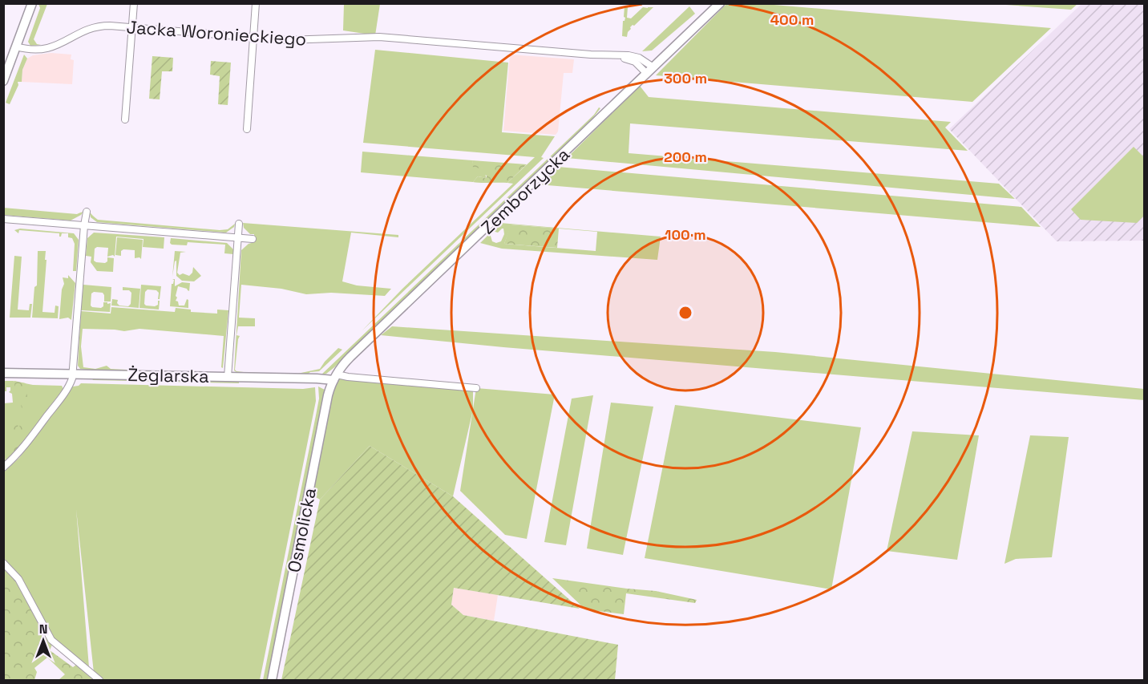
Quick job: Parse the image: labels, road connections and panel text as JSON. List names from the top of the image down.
{
  "streets": {
    "street": [
      "Jacka Woronieckiego",
      "Zemborzycka",
      "Żeglarska",
      "Osmolicka"
    ]
  },
  "crossings": [
    ["Jacka Woronieckiego", "Zemborzycka"],
    ["Zemborzycka", "Żeglarska"],
    ["Zemborzycka", "Osmolicka"],
    ["Żeglarska", "Osmolicka"]
  ],
  "north": "top",
  "rings": [
    "400 m",
    "300 m",
    "200 m",
    "100 m"
  ]
}
